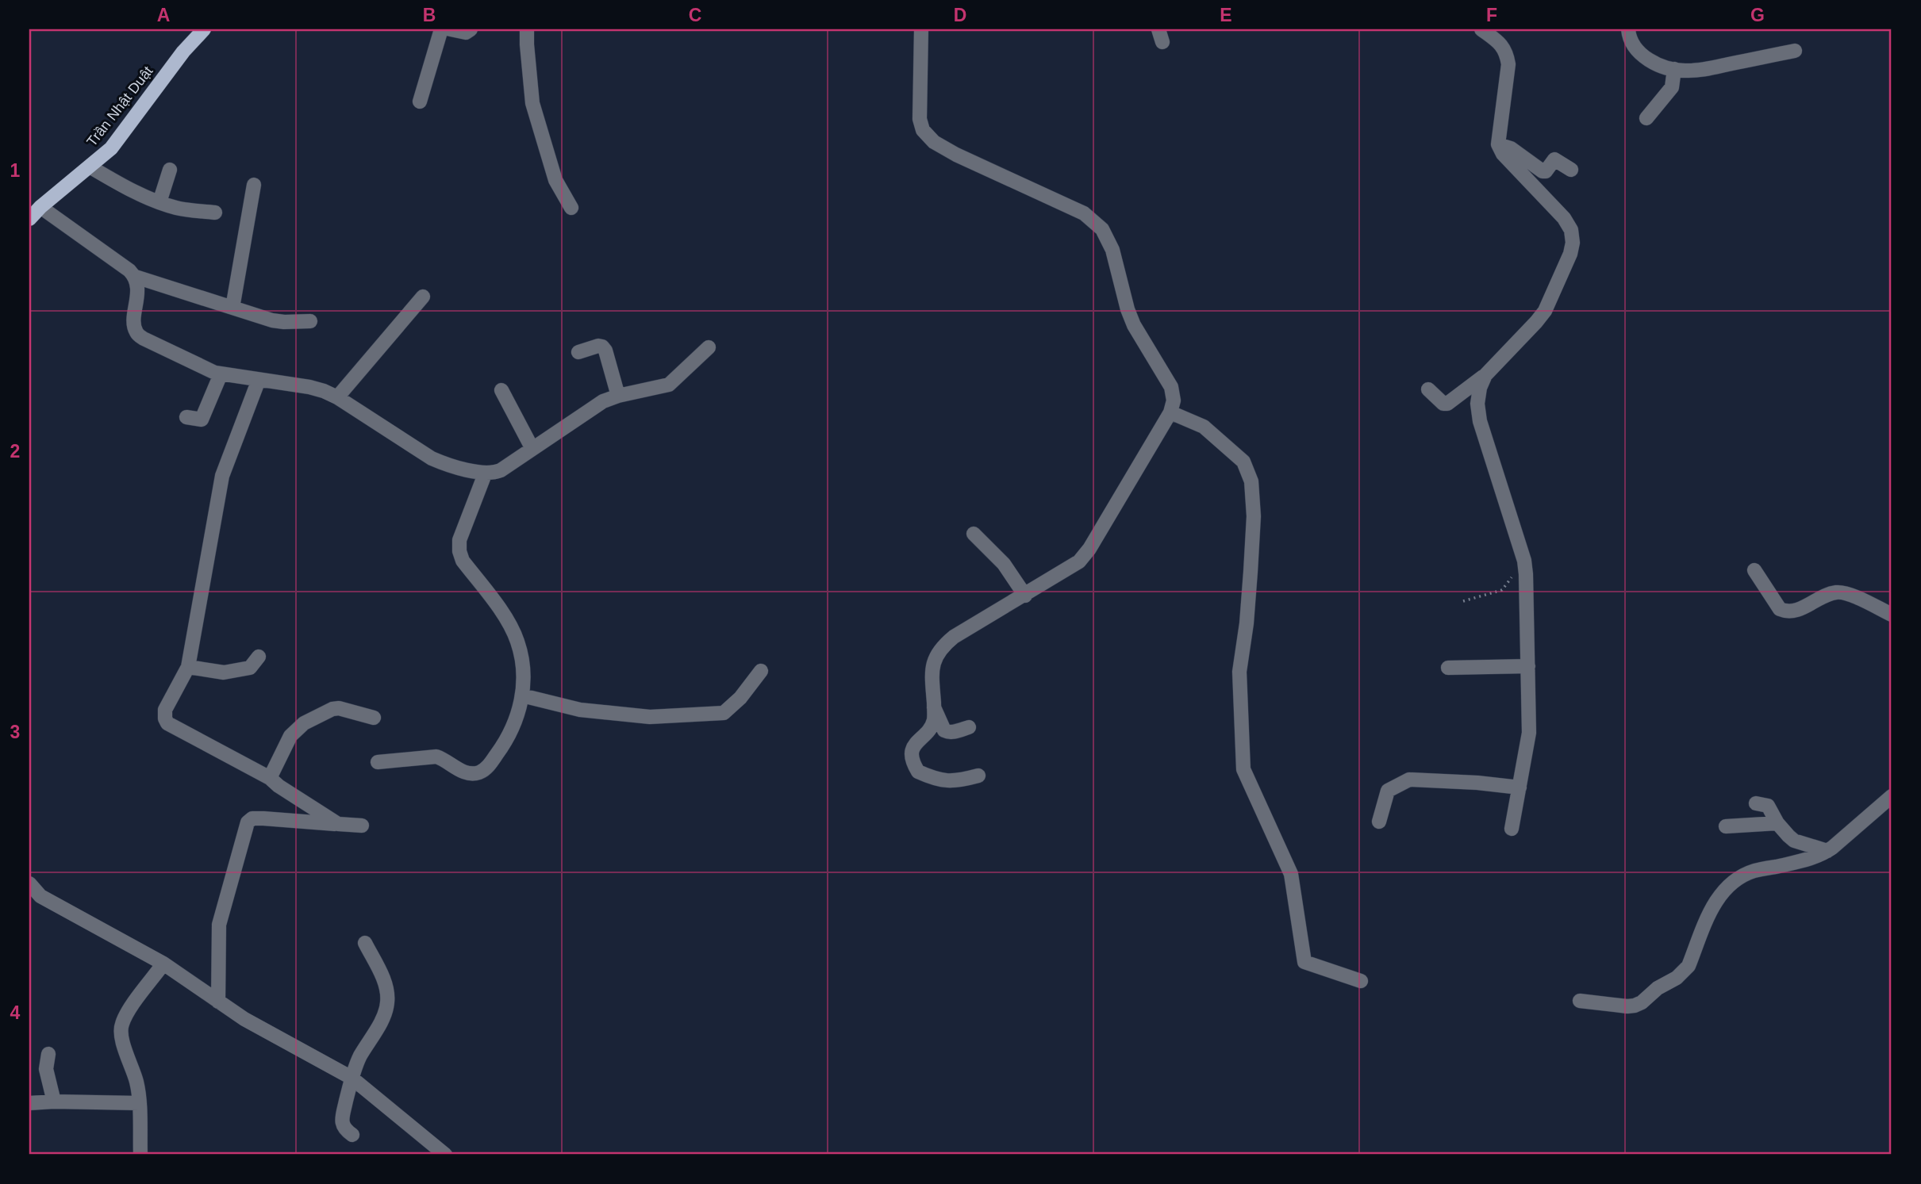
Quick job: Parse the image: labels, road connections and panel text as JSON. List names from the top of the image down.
{
  "streets": {
    "main road": ["Trần Nhật Duật"]
  },
  "grid": {
    "columns": [
      "A",
      "B",
      "C",
      "D",
      "E",
      "F",
      "G"
    ],
    "rows": [
      "1",
      "2",
      "3",
      "4"
    ]
  }
}
